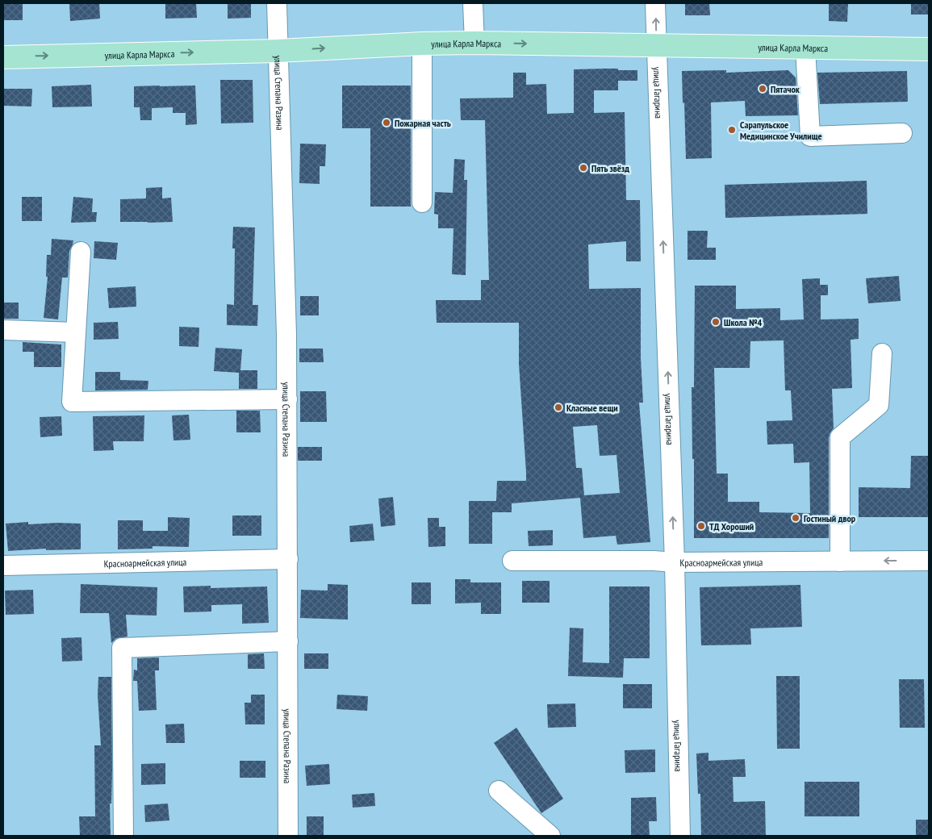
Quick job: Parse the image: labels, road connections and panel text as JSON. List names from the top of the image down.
{
  "streets": {
    "main road": ["улица Карла Маркса"],
    "street": ["улица Степана Разина", "улица Гагарина", "Красноармейская улица"]
  },
  "crossings": [
    ["улица Карла Маркса", "улица Степана Разина"],
    ["улица Карла Маркса", "улица Гагарина"],
    ["улица Степана Разина", "Красноармейская улица"],
    ["улица Гагарина", "Красноармейская улица"]
  ],
  "one_way": ["улица Карла Маркса", "улица Гагарина"],
  "places": [
    "Пятачок",
    "Пожарная часть",
    "Сарапульское Медицинское Училище",
    "Пять звёзд",
    "Школа №4",
    "Класные вещи",
    "Гостиный двор",
    "ТД Хороший"
  ]
}
